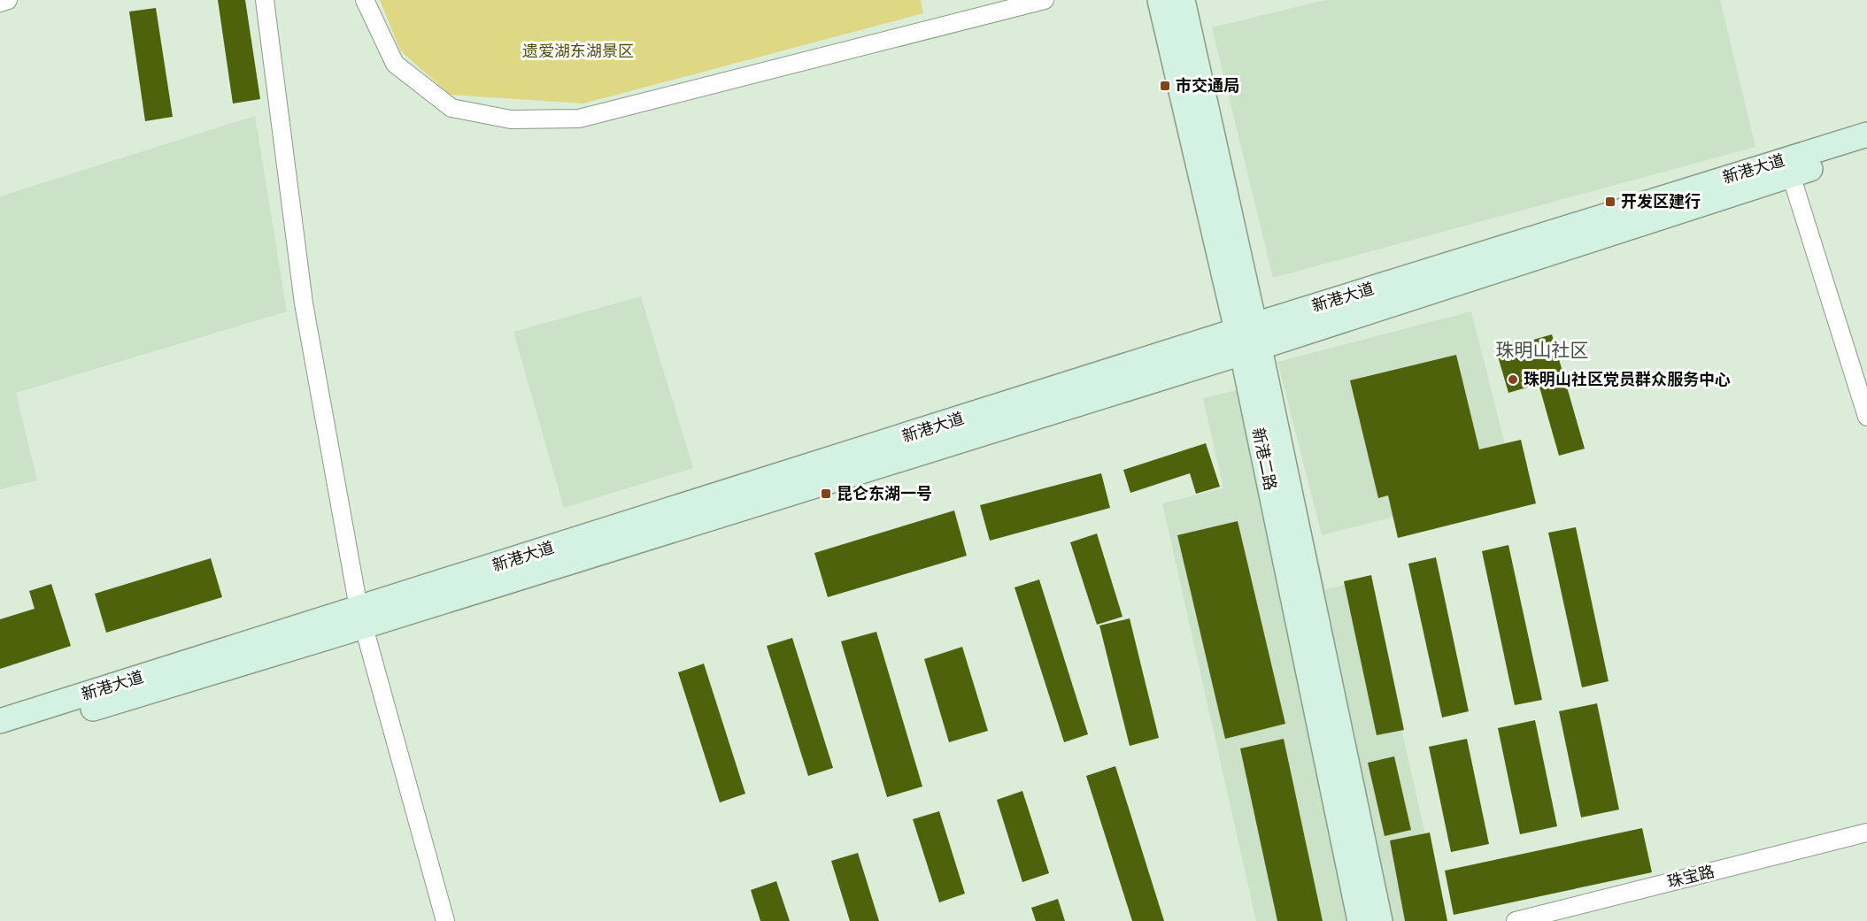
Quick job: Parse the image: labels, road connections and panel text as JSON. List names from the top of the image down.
{
  "streets": {
    "main road": ["新港大道", "新港二路"],
    "street": ["珠宝路"]
  },
  "crossings": [
    ["新港大道", "新港二路"]
  ],
  "districts": ["珠明山社区"],
  "parks": ["遗爱湖东湖景区"],
  "places": {
    "transit": ["市交通局", "开发区建行", "昆仑东湖一号"],
    "other": ["珠明山社区党员群众服务中心"]
  }
}
